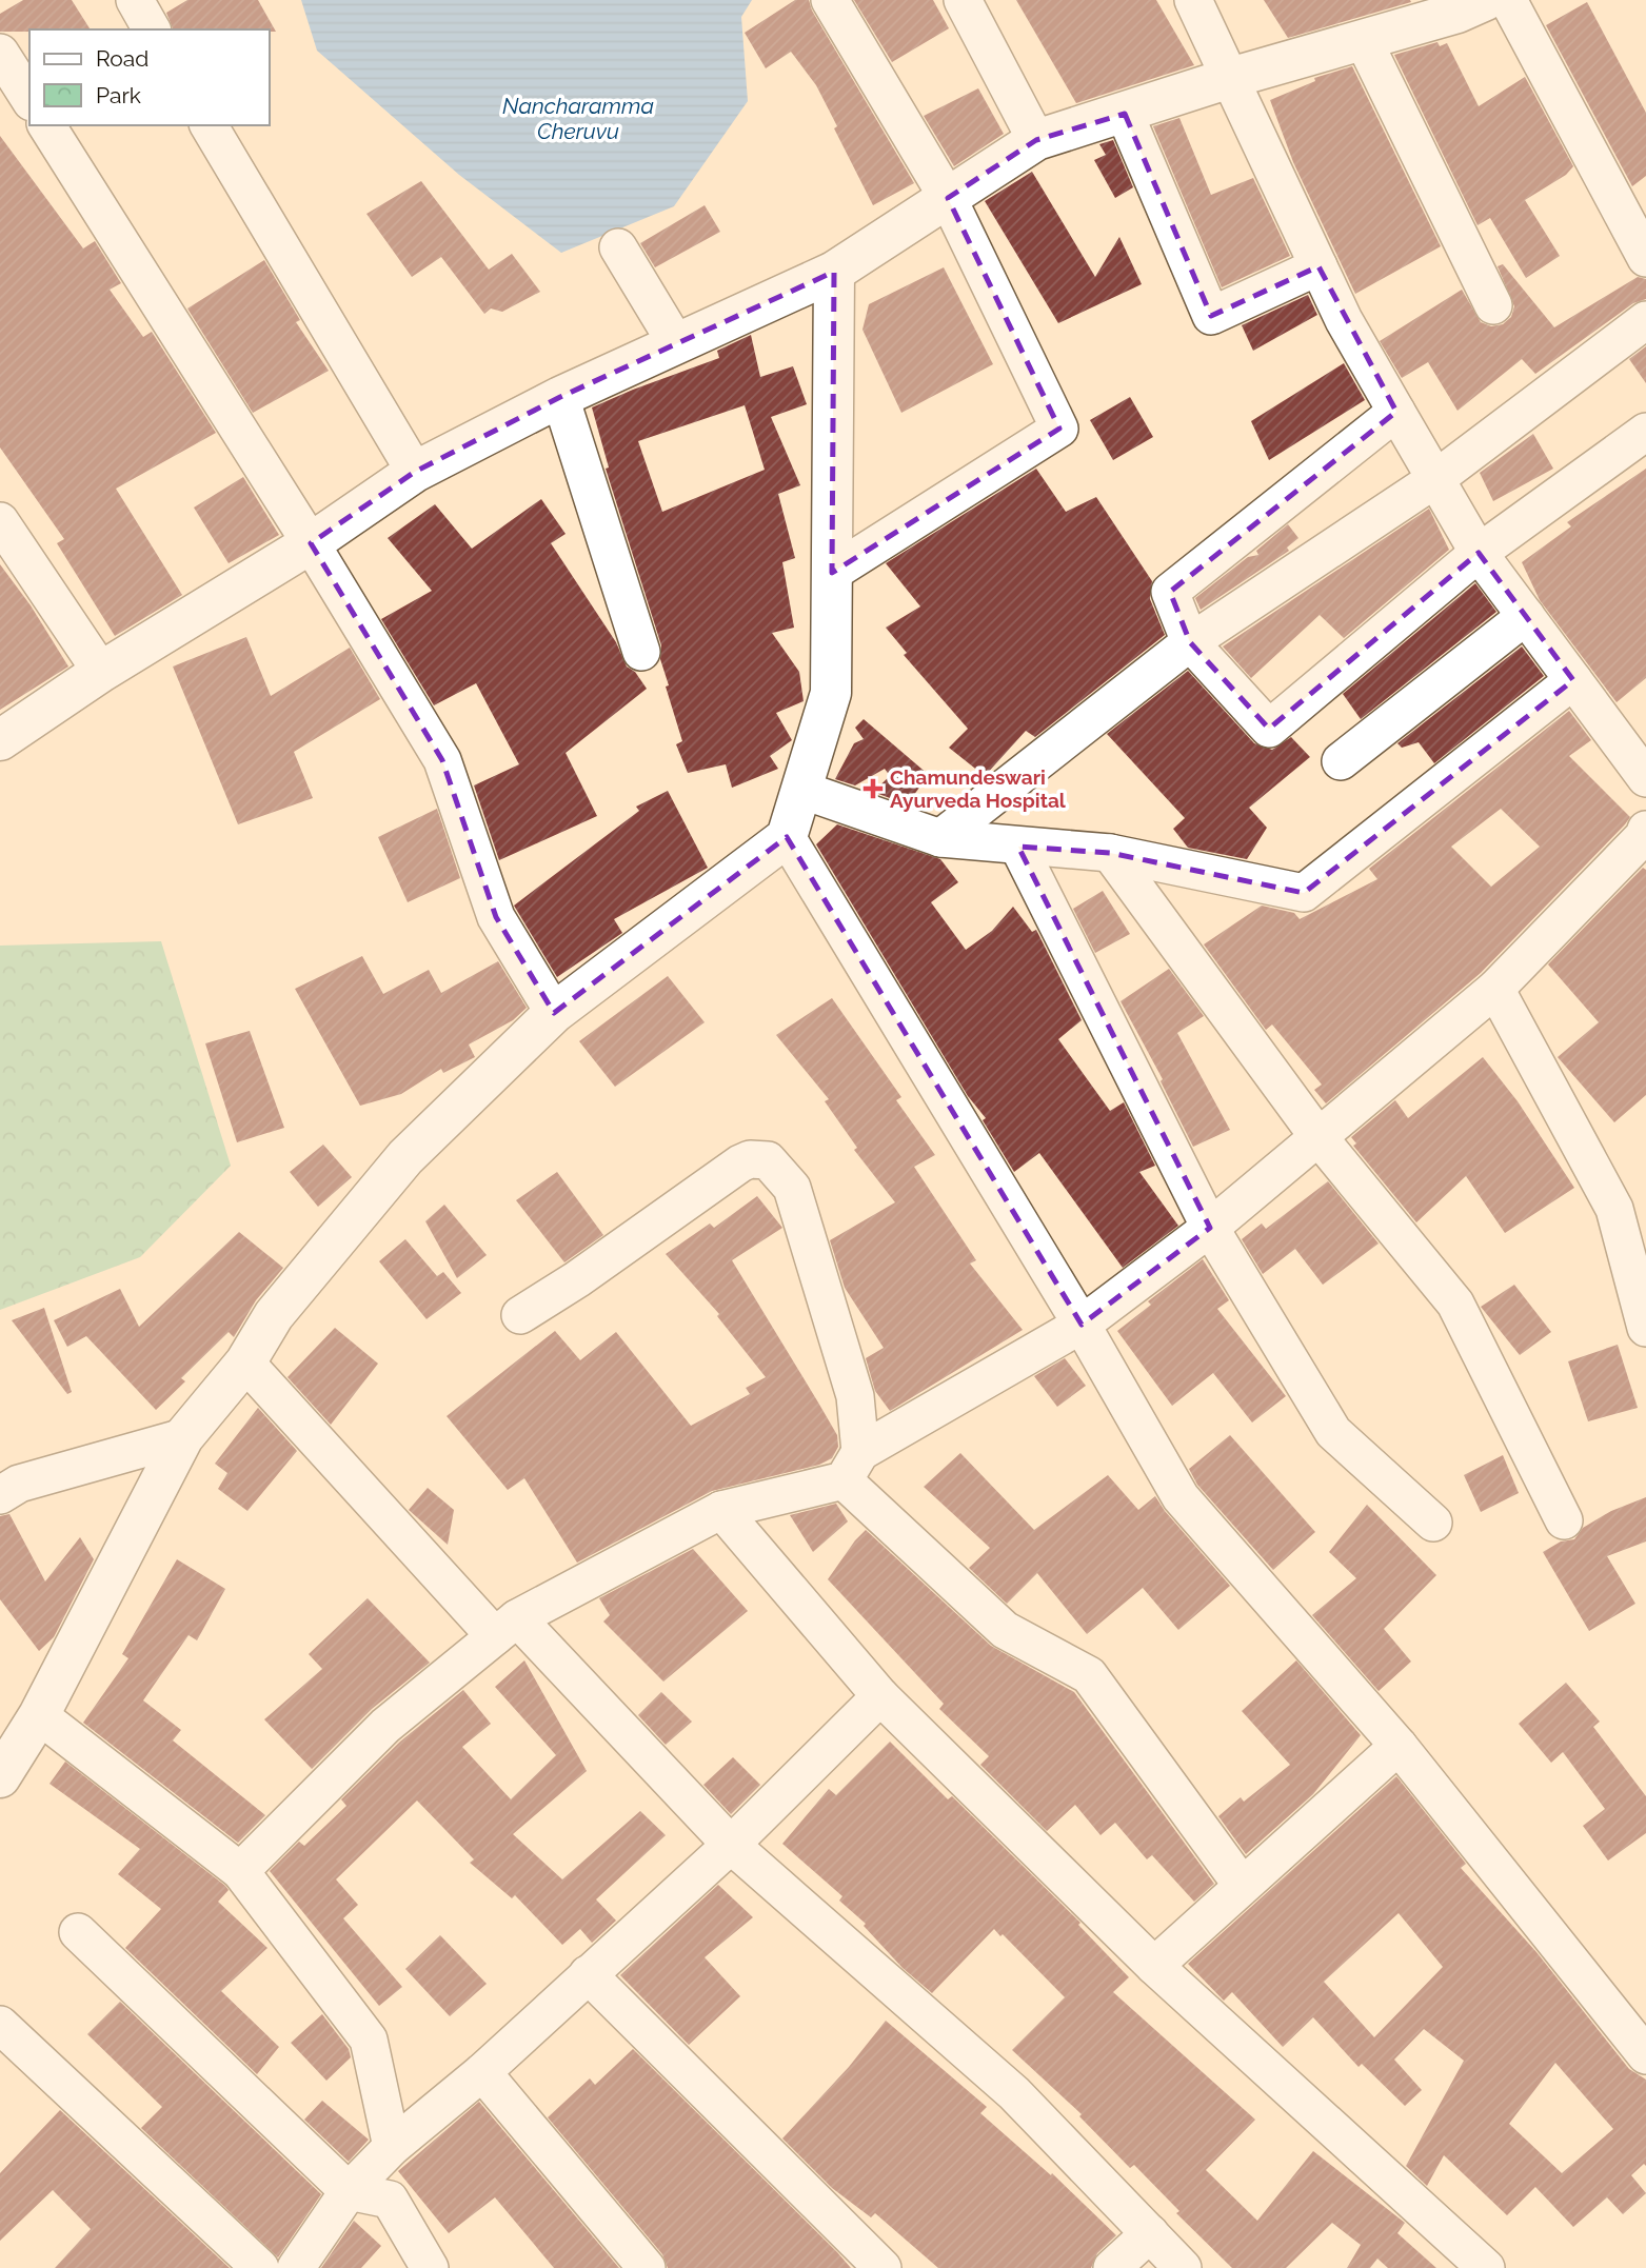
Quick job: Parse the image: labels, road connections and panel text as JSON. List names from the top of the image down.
{
  "water": ["Nancharamma Cheruvu"],
  "places": {
    "health": ["Chamundeswari Ayurveda Hospital"]
  },
  "legend": ["Road", "Park"]
}
